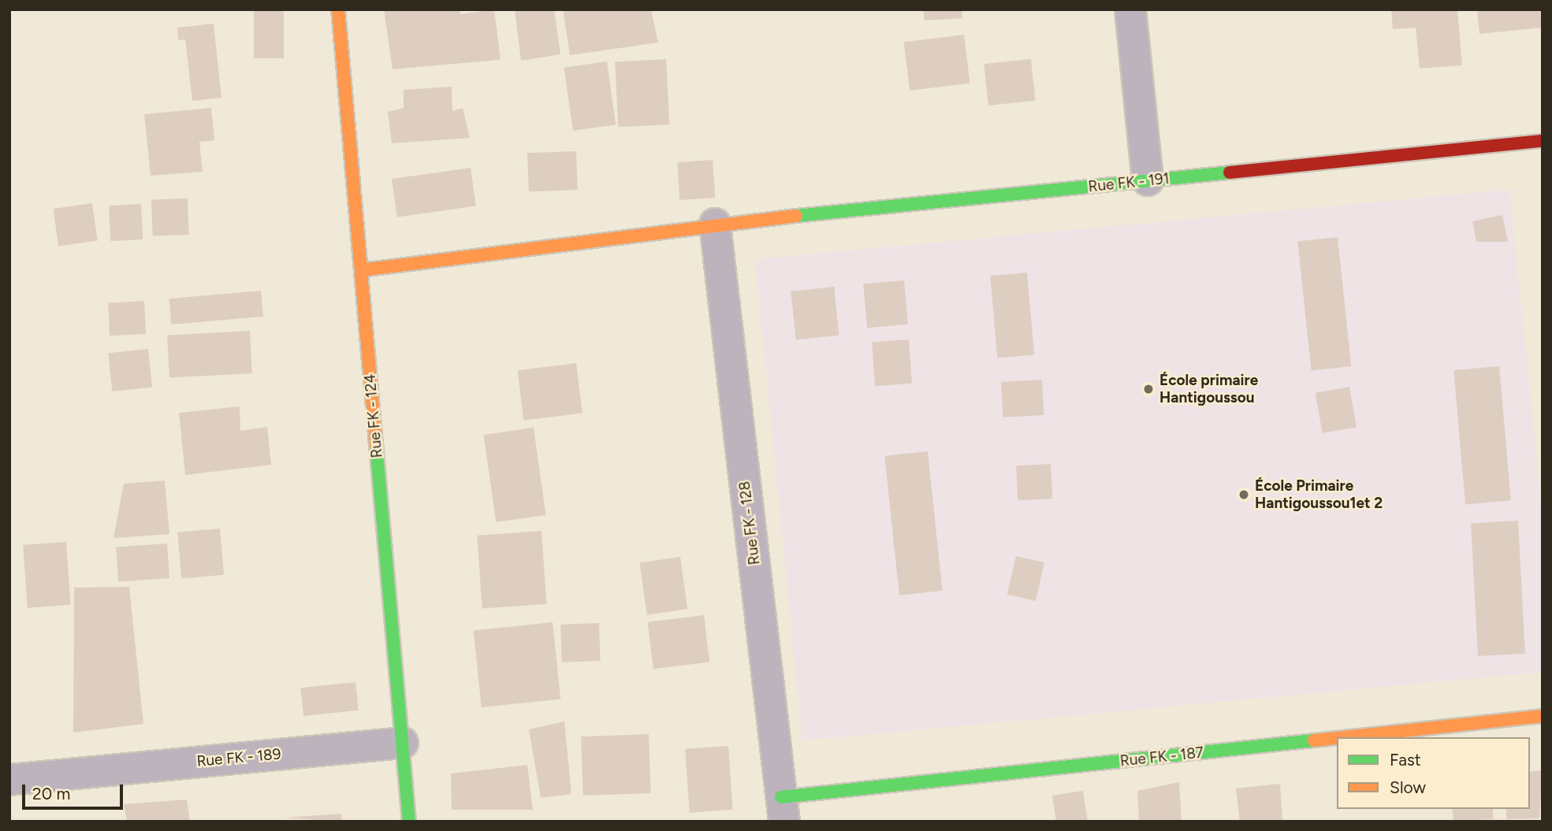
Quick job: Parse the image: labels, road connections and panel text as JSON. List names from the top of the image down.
{
  "streets": {
    "street": [
      "Rue FK - 191",
      "Rue FK - 124",
      "Rue FK - 128",
      "Rue FK - 187",
      "Rue FK - 189"
    ]
  },
  "crossings": [
    ["Rue FK - 191", "Rue FK - 124"],
    ["Rue FK - 191", "Rue FK - 128"],
    ["Rue FK - 124", "Rue FK - 189"],
    ["Rue FK - 128", "Rue FK - 187"]
  ],
  "places": ["École primaire Hantigoussou", "École Primaire Hantigoussou1et 2"],
  "legend": ["Fast", "Slow"],
  "scale_bar": "20 m"
}
